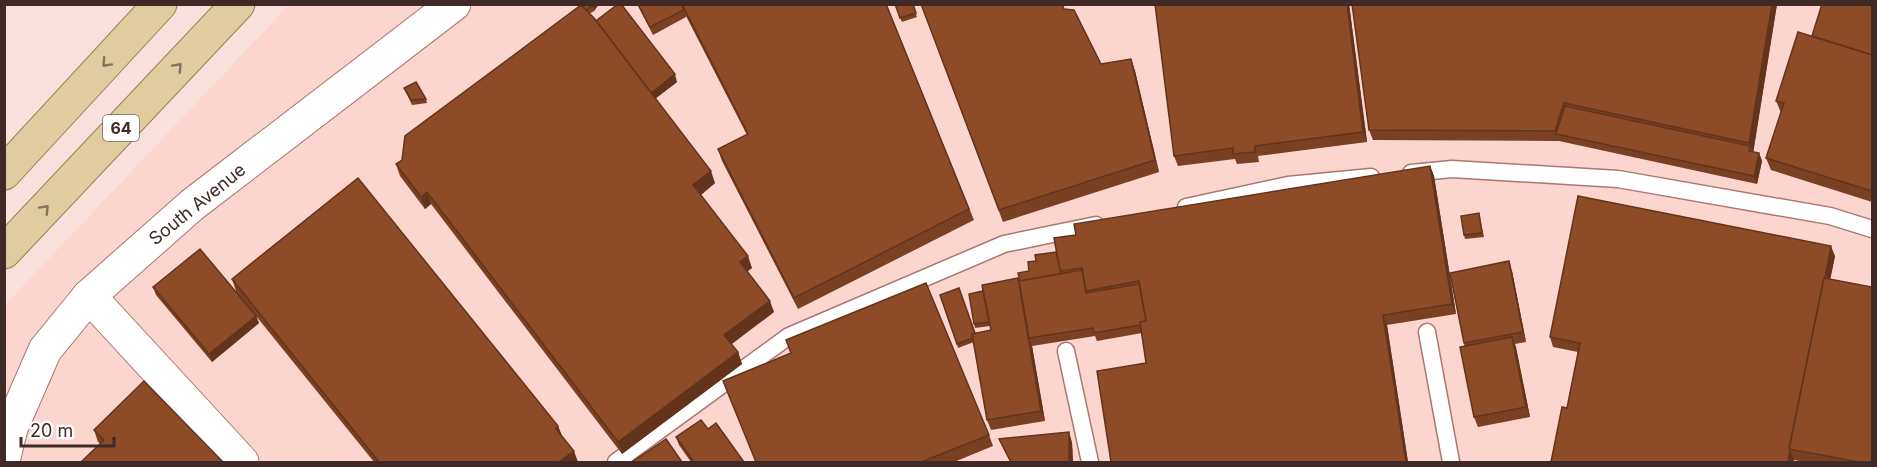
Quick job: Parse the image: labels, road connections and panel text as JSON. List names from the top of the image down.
{
  "streets": {
    "main road": ["64"],
    "street": ["South Avenue"]
  },
  "scale_bar": "20 m"
}
